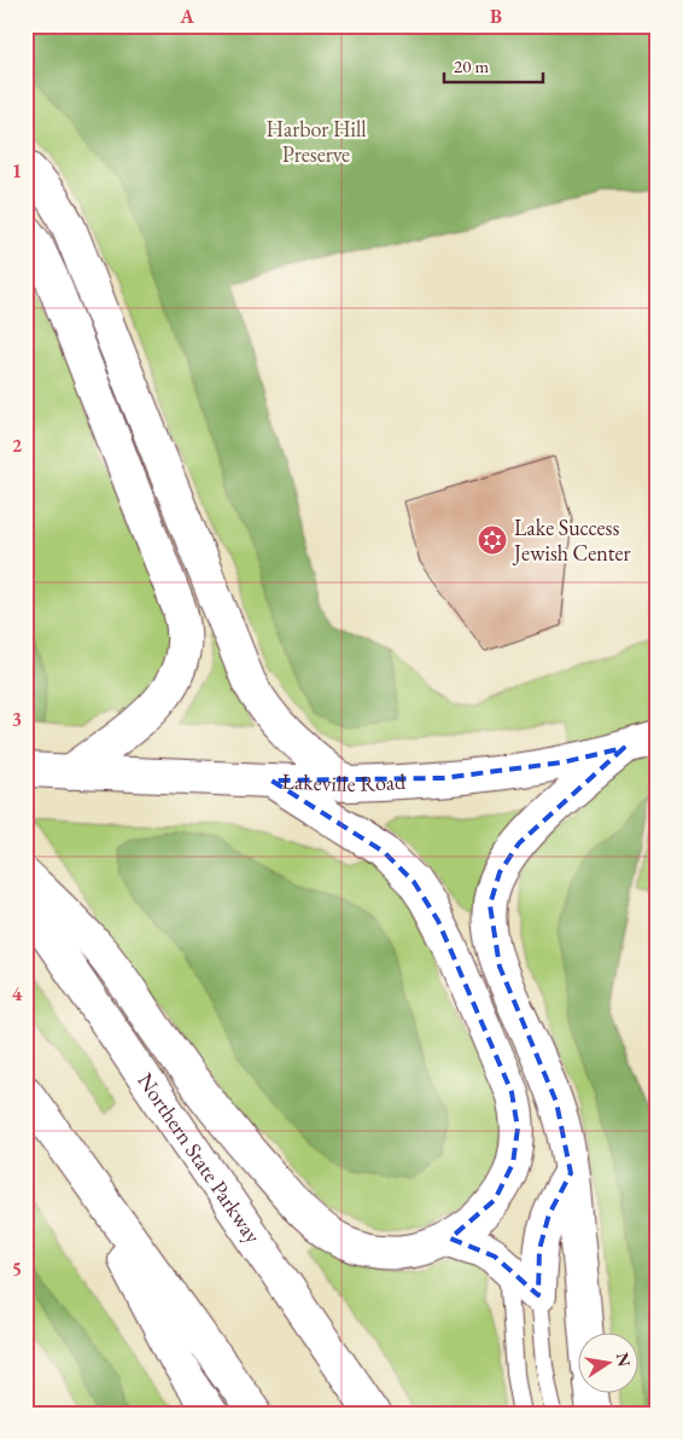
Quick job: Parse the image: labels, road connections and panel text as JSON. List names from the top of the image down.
{
  "streets": {
    "main road": ["Lakeville Road", "Northern State Parkway"]
  },
  "parks": ["Harbor Hill Preserve"],
  "places": {
    "synagogue": ["Lake Success Jewish Center"]
  },
  "scale_bar": "20 m",
  "north": "right",
  "grid": {
    "columns": ["A", "B"],
    "rows": [
      "1",
      "2",
      "3",
      "4",
      "5"
    ]
  }
}
